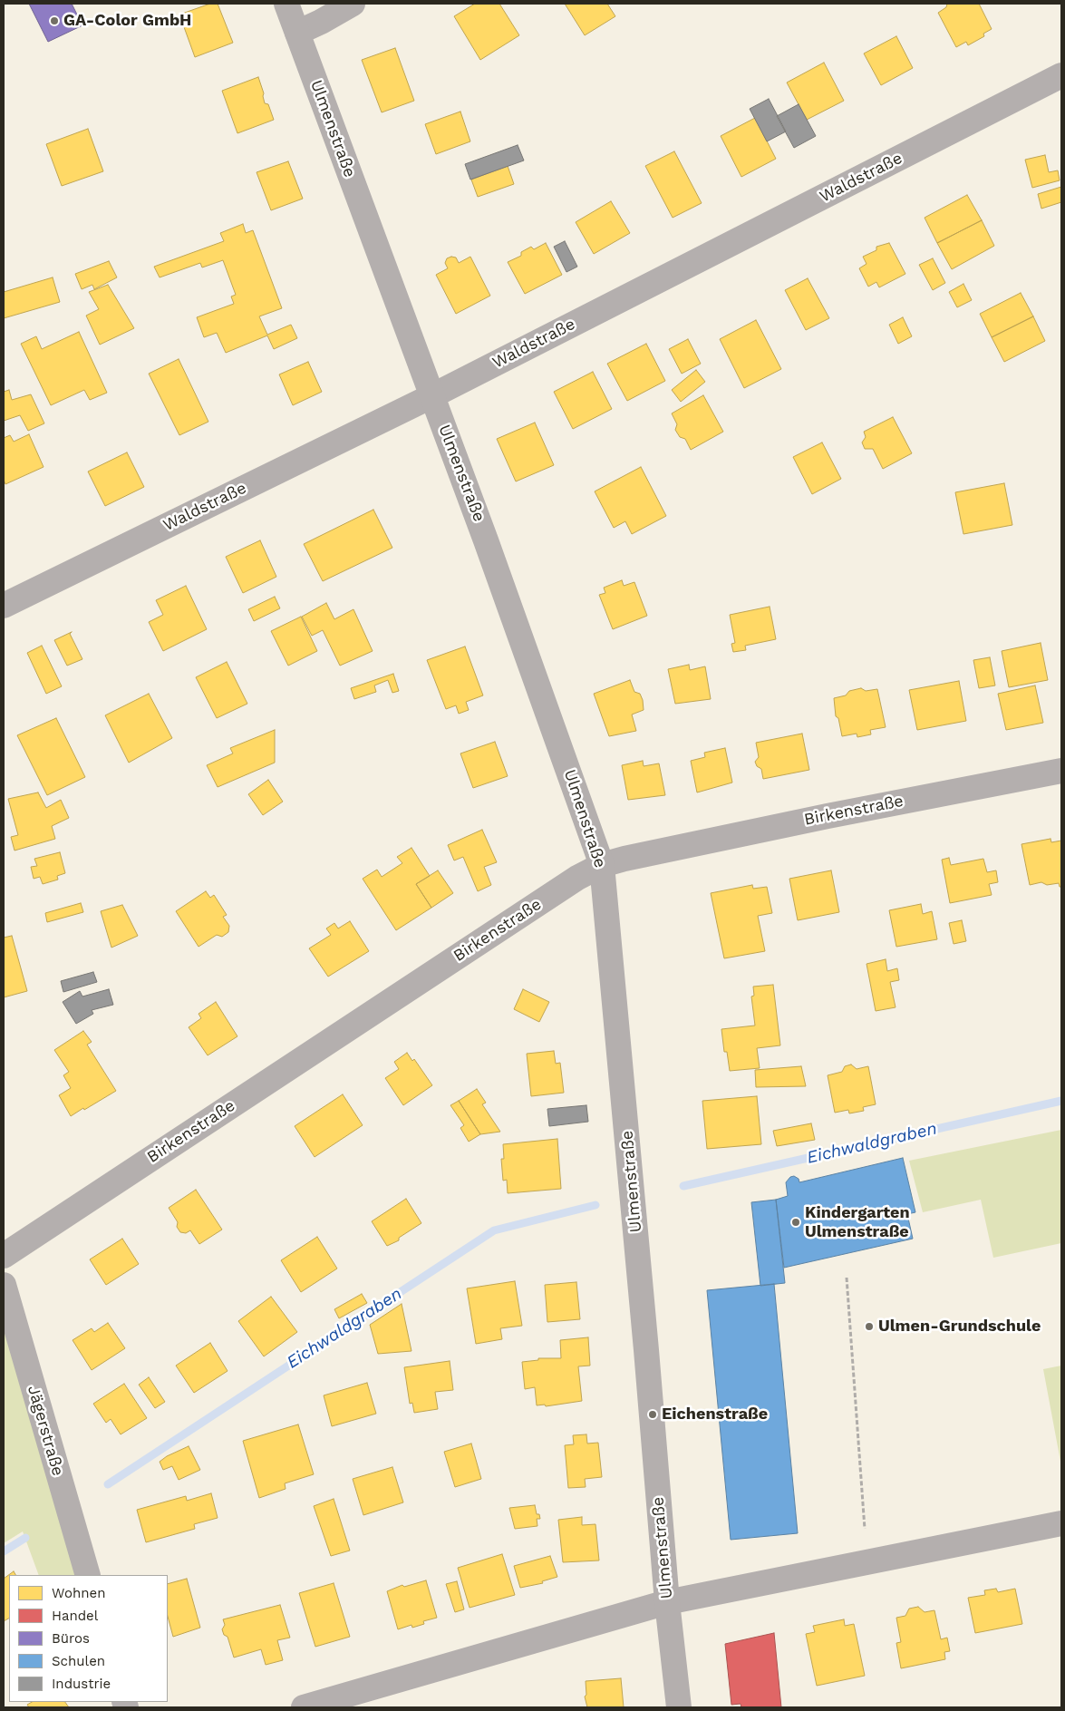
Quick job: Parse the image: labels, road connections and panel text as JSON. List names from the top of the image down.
{
  "streets": {
    "street": [
      "Ulmenstraße",
      "Waldstraße",
      "Birkenstraße",
      "Jägerstraße"
    ]
  },
  "crossings": [
    ["Ulmenstraße", "Waldstraße"],
    ["Ulmenstraße", "Birkenstraße"]
  ],
  "water": ["Eichwaldgraben"],
  "places": [
    "GA-Color GmbH",
    "Kindergarten Ulmenstraße",
    "Ulmen-Grundschule",
    "Eichenstraße"
  ],
  "legend": [
    "Wohnen",
    "Handel",
    "Büros",
    "Schulen",
    "Industrie"
  ]
}
